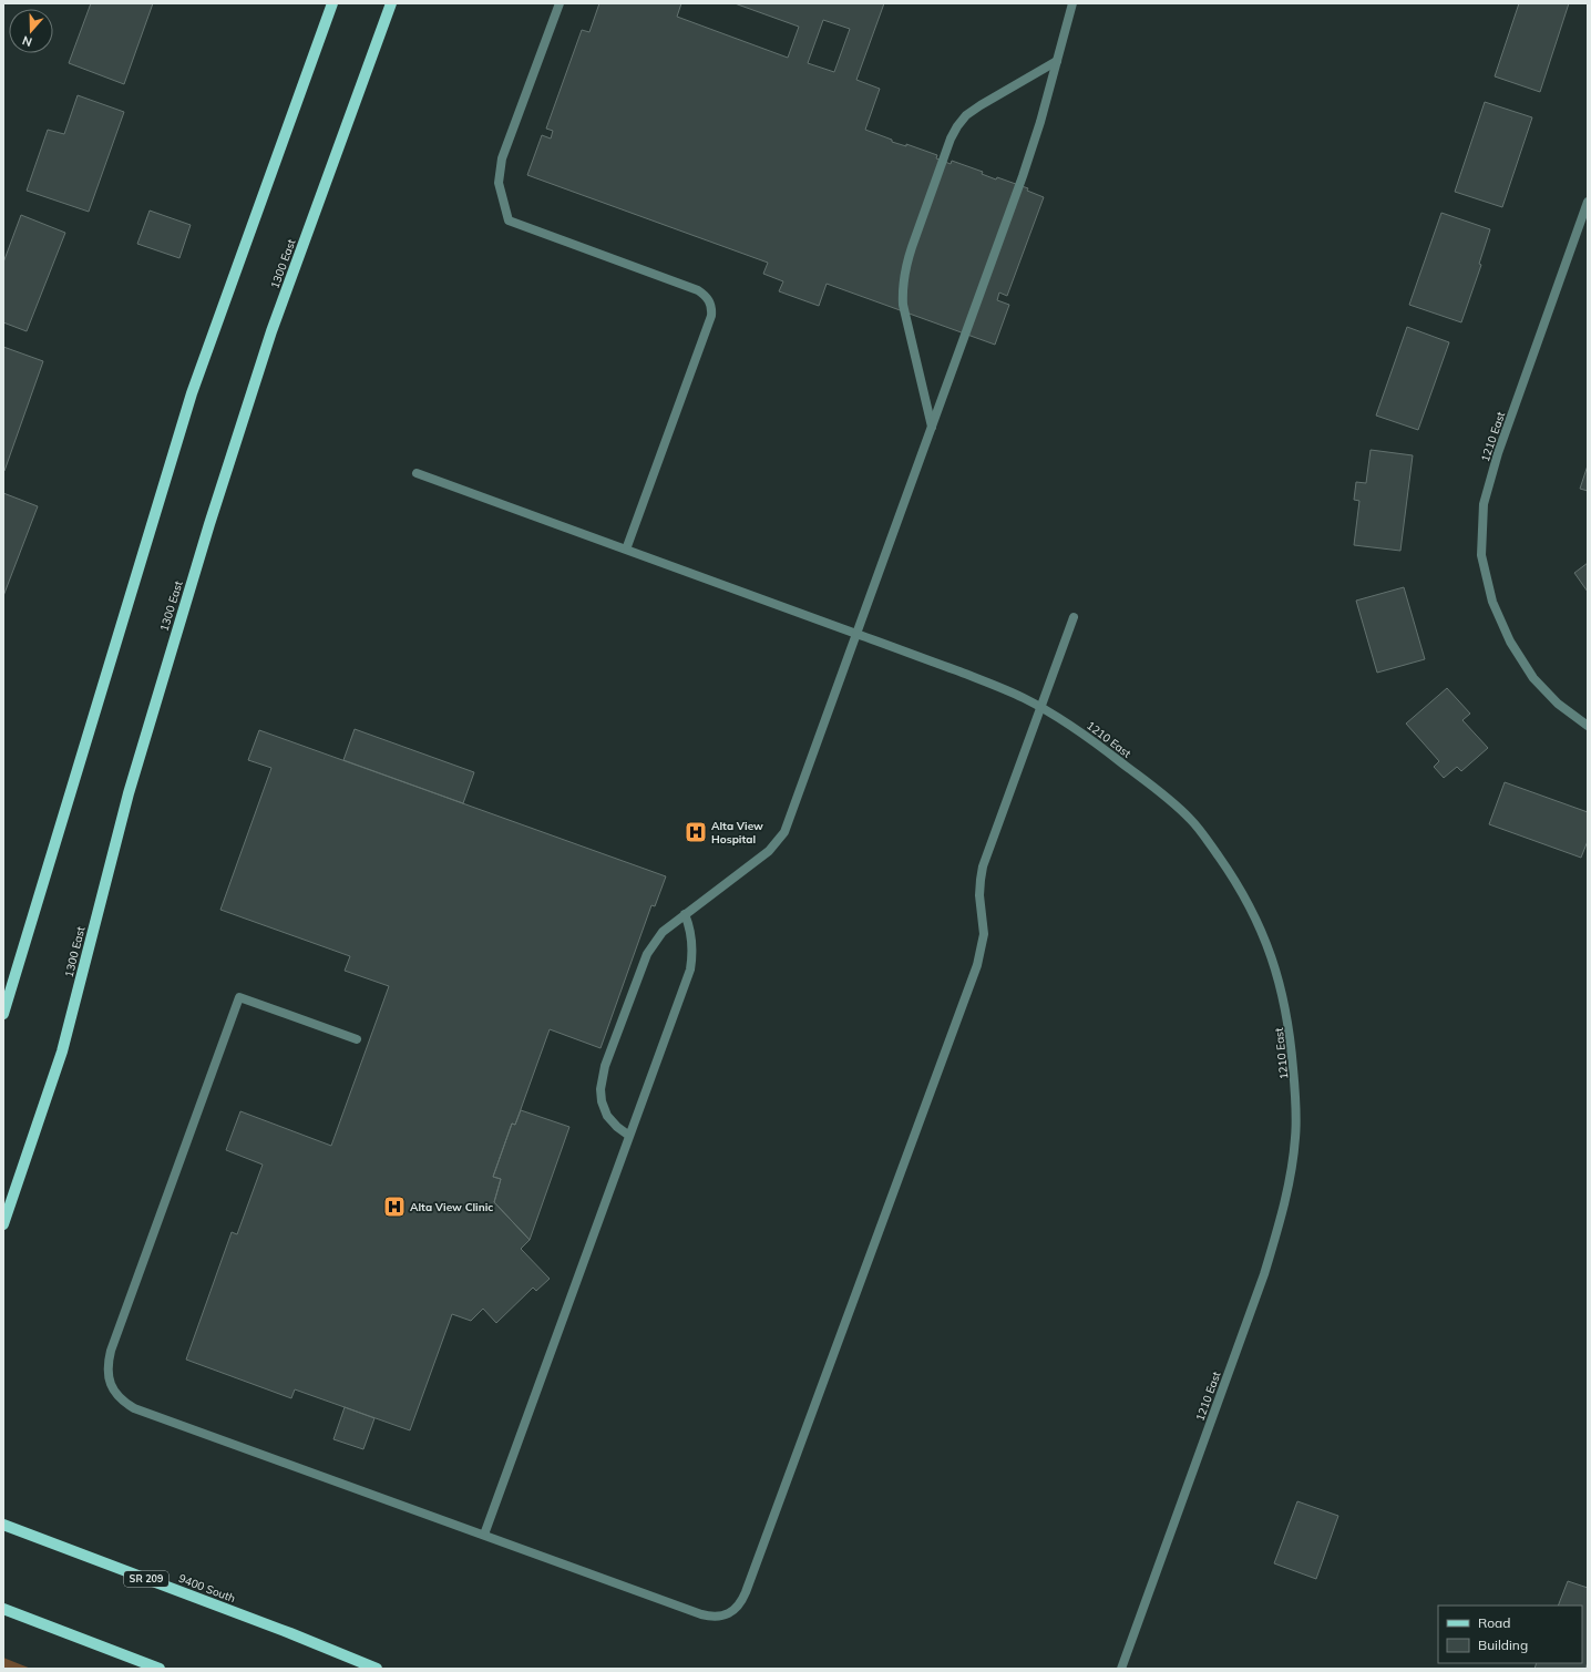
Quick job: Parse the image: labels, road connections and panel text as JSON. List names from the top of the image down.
{
  "streets": {
    "main road": ["1300 East", "SR 209", "9400 South"],
    "street": ["1210 East"]
  },
  "places": {
    "hospital": ["Alta View Hospital", "Alta View Clinic"]
  },
  "legend": ["Road", "Building"],
  "north": "bottom"
}
